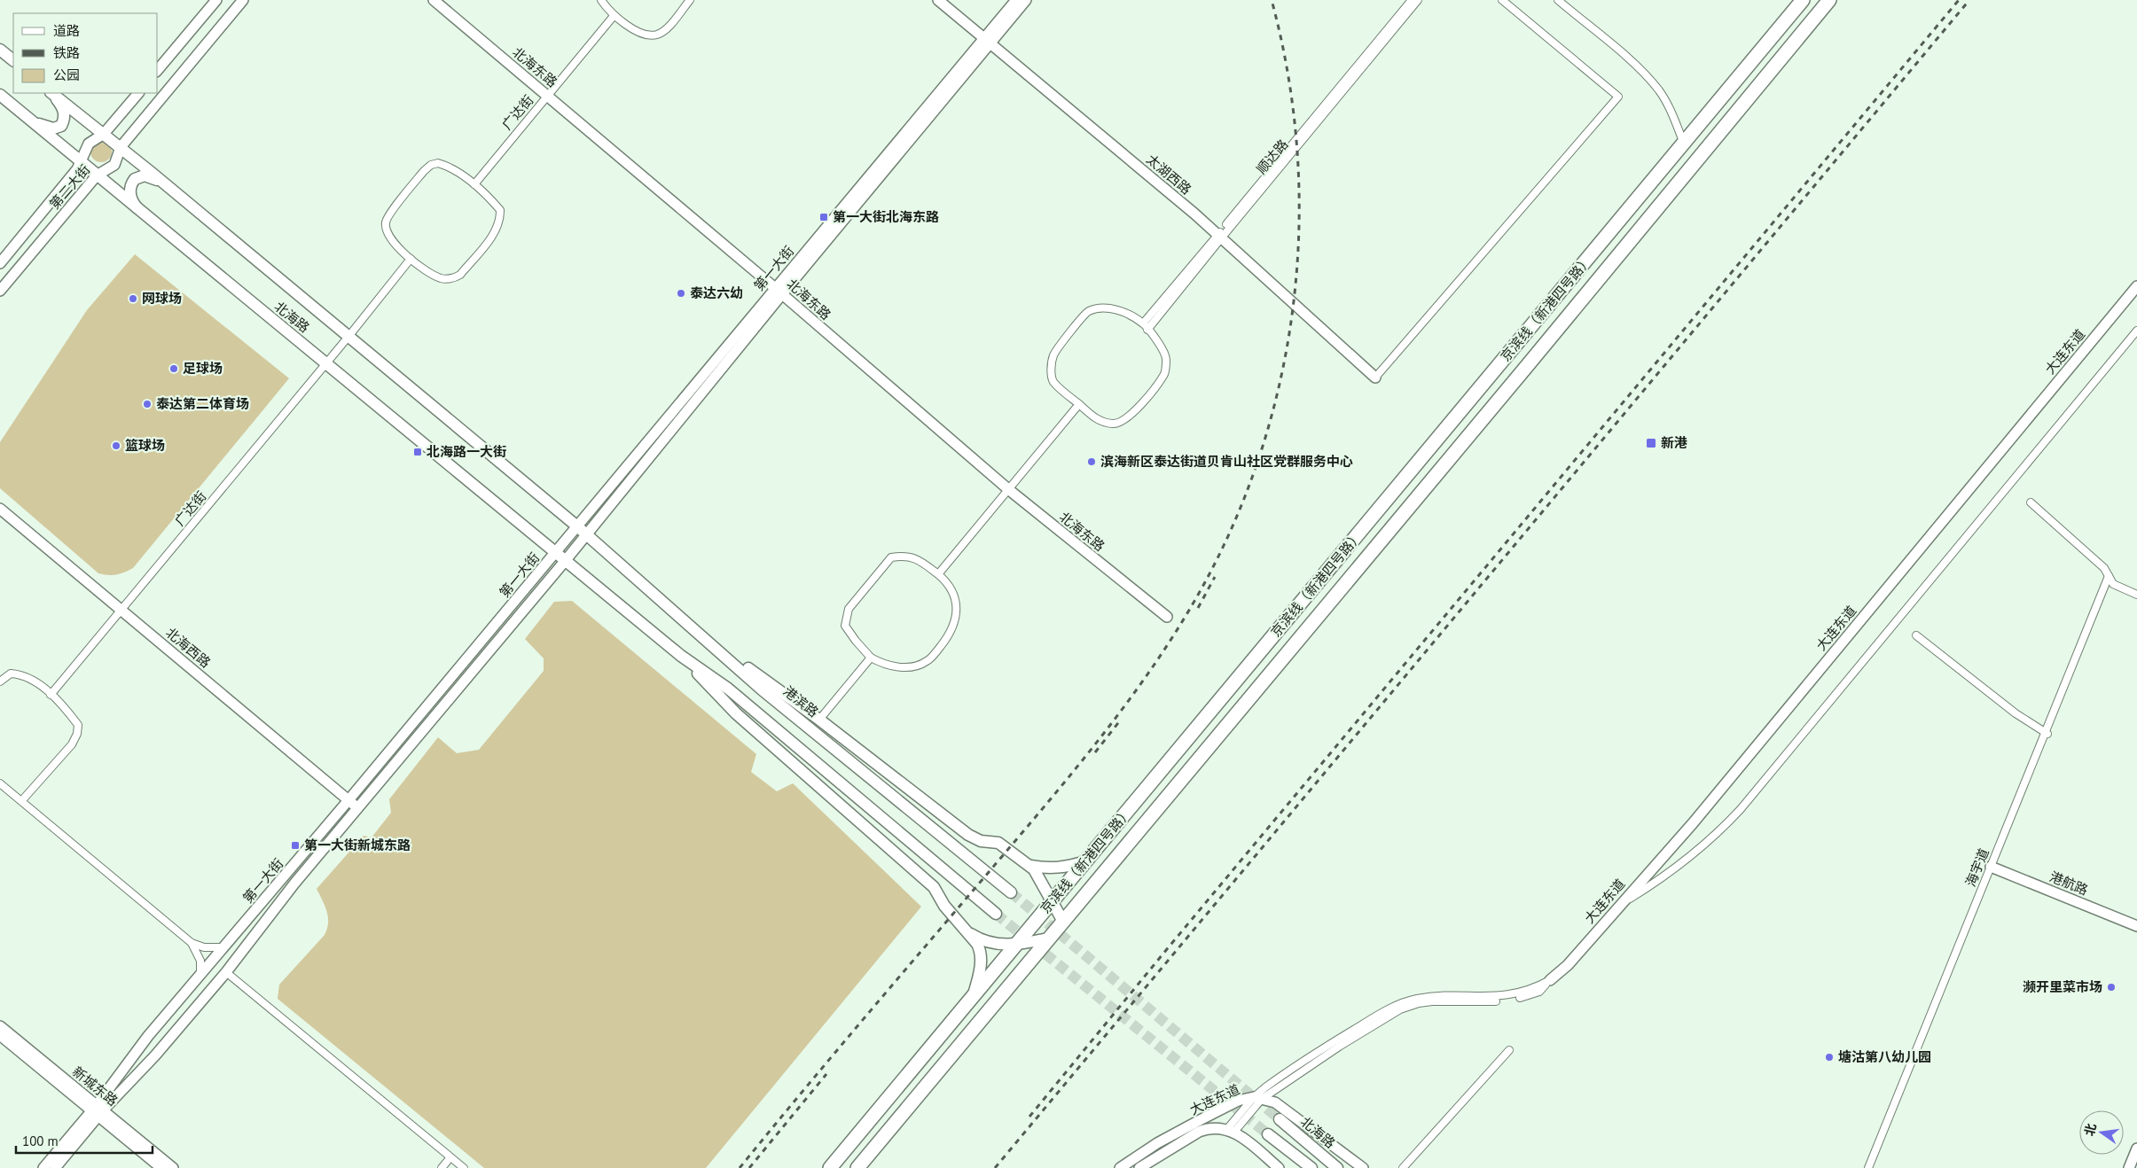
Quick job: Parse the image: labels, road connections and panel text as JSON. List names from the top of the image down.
{
  "streets": {
    "highway": ["京滨线（新港四号路）"],
    "main road": ["北海路", "港滨路"],
    "street": [
      "北海东路",
      "广达街",
      "顺达路",
      "太湖西路",
      "第二大街",
      "第一大街",
      "大连东道",
      "北海西路",
      "海宇道",
      "港航路",
      "新城东路"
    ]
  },
  "crossings": [
    ["北海东路", "广达街"],
    ["北海东路", "第一大街"],
    ["广达街", "北海路"],
    ["广达街", "北海西路"],
    ["顺达路", "太湖西路"],
    ["太湖西路", "第一大街"],
    ["第二大街", "北海路"],
    ["第一大街", "北海路"],
    ["第一大街", "北海西路"],
    ["第一大街", "港滨路"],
    ["第一大街", "新城东路"],
    ["北海路", "港滨路"],
    ["海宇道", "港航路"]
  ],
  "places": {
    "transit": [
      "第一大街北海东路",
      "新港",
      "北海路一大街",
      "第一大街新城东路"
    ],
    "other": [
      "泰达六幼",
      "网球场",
      "足球场",
      "泰达第二体育场",
      "篮球场",
      "滨海新区泰达街道贝肯山社区党群服务中心",
      "濒开里菜市场",
      "塘沽第八幼儿园"
    ]
  },
  "legend": ["道路", "铁路", "公园"],
  "scale_bar": "100 m",
  "north": "left"
}
